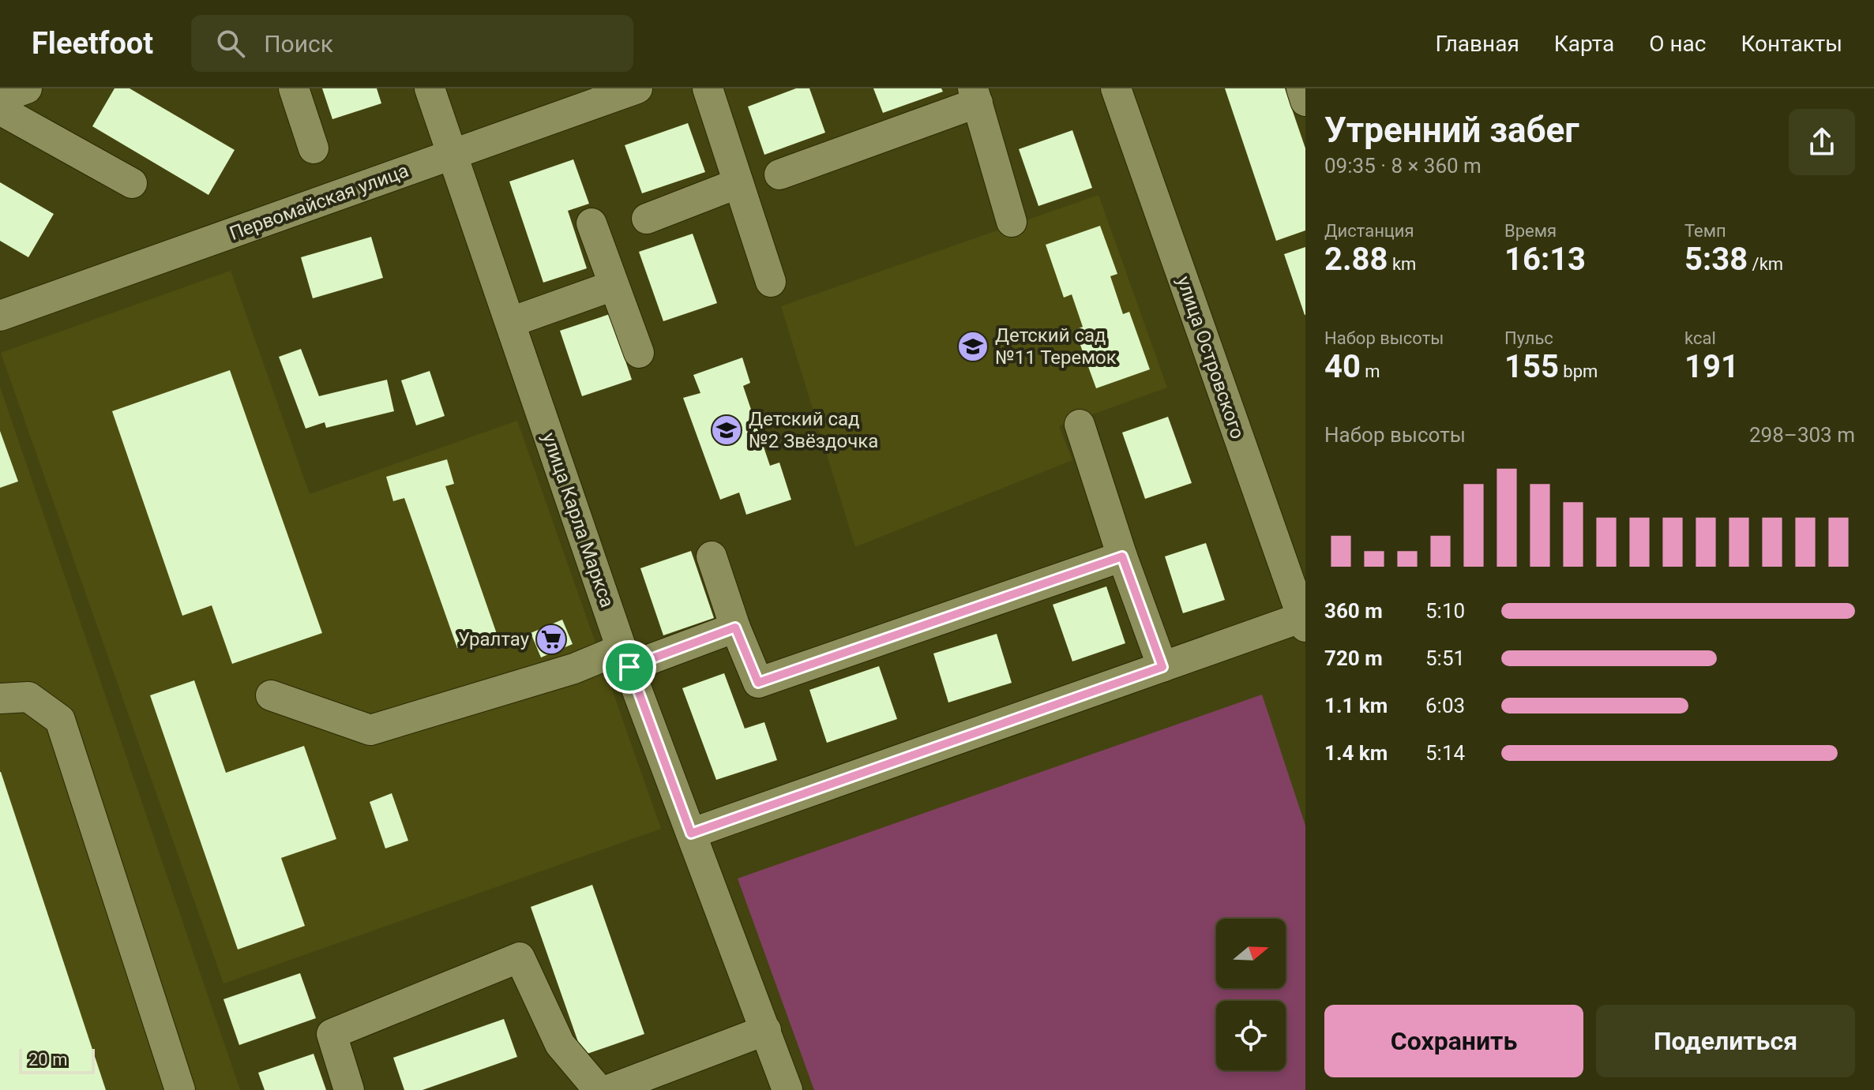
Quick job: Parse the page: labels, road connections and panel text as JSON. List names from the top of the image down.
{
  "streets": {
    "street": ["Первомайская улица", "улица Островского", "улица Карла Маркса"]
  },
  "crossings": [
    ["Первомайская улица", "улица Карла Маркса"]
  ],
  "places": {
    "school or university": ["Детский сад №11 Теремок", "Детский сад №2 Звёздочка"],
    "supermarket": ["Уралтау"]
  },
  "scale_bar": "20 m",
  "north": "right",
  "page": {
    "header": "Fleetfoot",
    "search": "Поиск",
    "nav": [
      "Главная",
      "Карта",
      "О нас",
      "Контакты"
    ],
    "heading": ["Утренний забег", "09:35 · 8 × 360 m"],
    "stats": [
      ["Дистанция", "2.88 km"],
      ["Время", "16:13"],
      ["Темп", "5:38 /km"],
      ["Набор высоты", "40 m"],
      ["Пульс", "155 bpm"],
      ["kcal", "191"]
    ],
    "chart": ["Набор высоты", "298–303 m"],
    "list": [
      {
        "name": "360 m",
        "note": "5:10"
      },
      {
        "name": "720 m",
        "note": "5:51"
      },
      {
        "name": "1.1 km",
        "note": "6:03"
      },
      {
        "name": "1.4 km",
        "note": "5:14"
      }
    ],
    "buttons": ["Сохранить", "Поделиться"],
    "scale": "20 m"
  }
}
